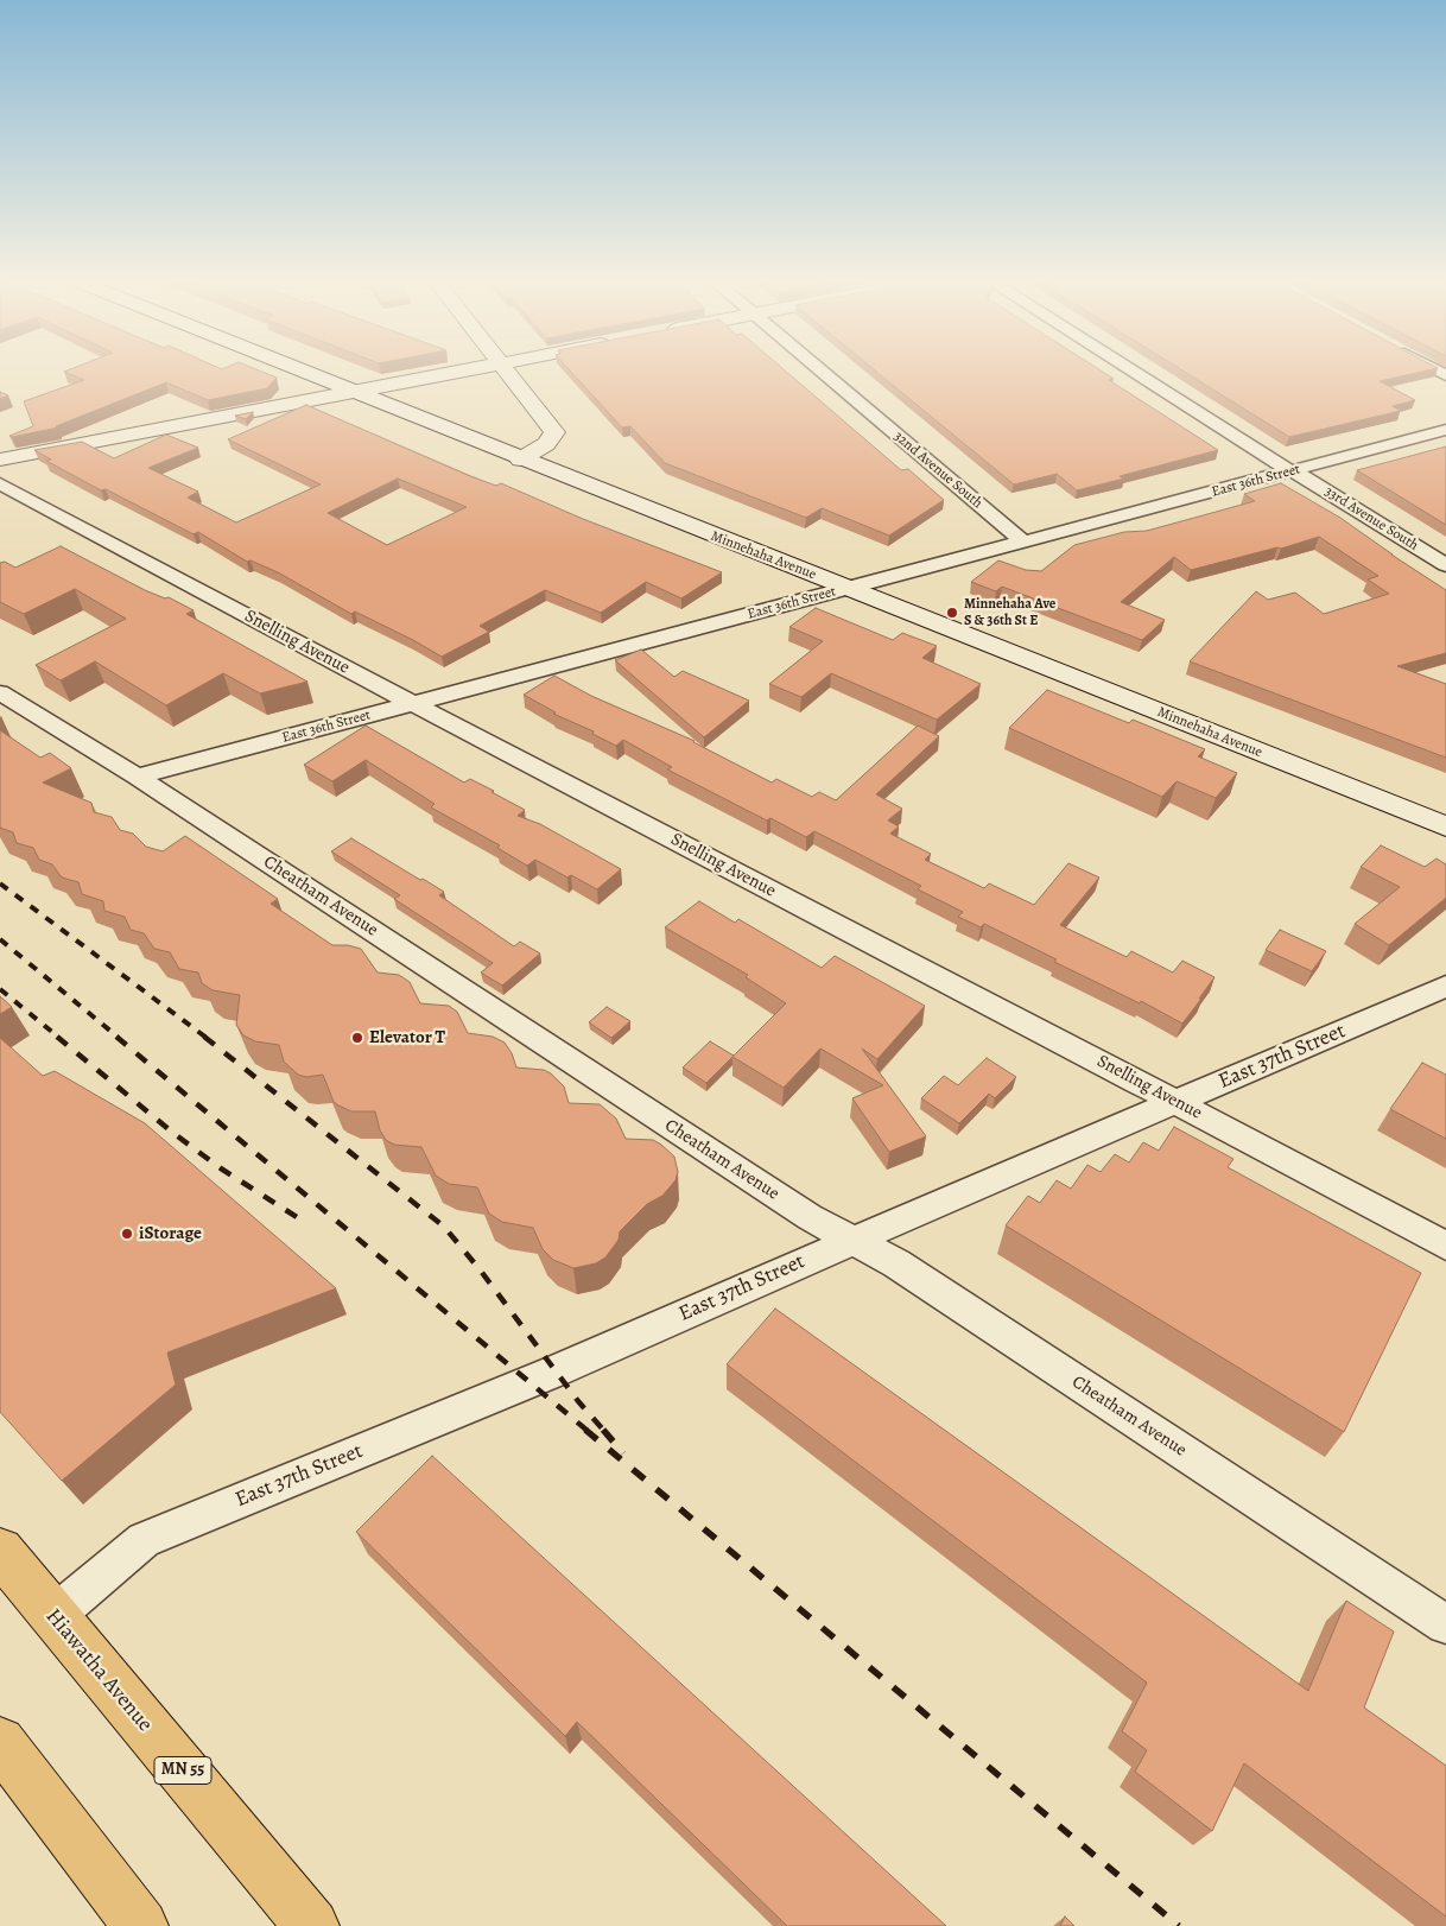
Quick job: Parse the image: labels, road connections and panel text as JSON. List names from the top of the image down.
{
  "streets": {
    "highway": ["Hiawatha Avenue", "MN 55"],
    "main road": ["Minnehaha Avenue"],
    "street": [
      "32nd Avenue South",
      "East 36th Street",
      "33rd Avenue South",
      "Snelling Avenue",
      "Cheatham Avenue",
      "East 37th Street"
    ]
  },
  "crossings": [
    ["32nd Avenue South", "East 36th Street"],
    ["East 36th Street", "33rd Avenue South"],
    ["East 36th Street", "Minnehaha Avenue"],
    ["East 36th Street", "Snelling Avenue"],
    ["East 36th Street", "Cheatham Avenue"],
    ["Snelling Avenue", "East 37th Street"],
    ["Cheatham Avenue", "East 37th Street"],
    ["East 37th Street", "Hiawatha Avenue"]
  ],
  "places": ["Minnehaha Ave S & 36th St E", "Elevator T", "iStorage"]
}
